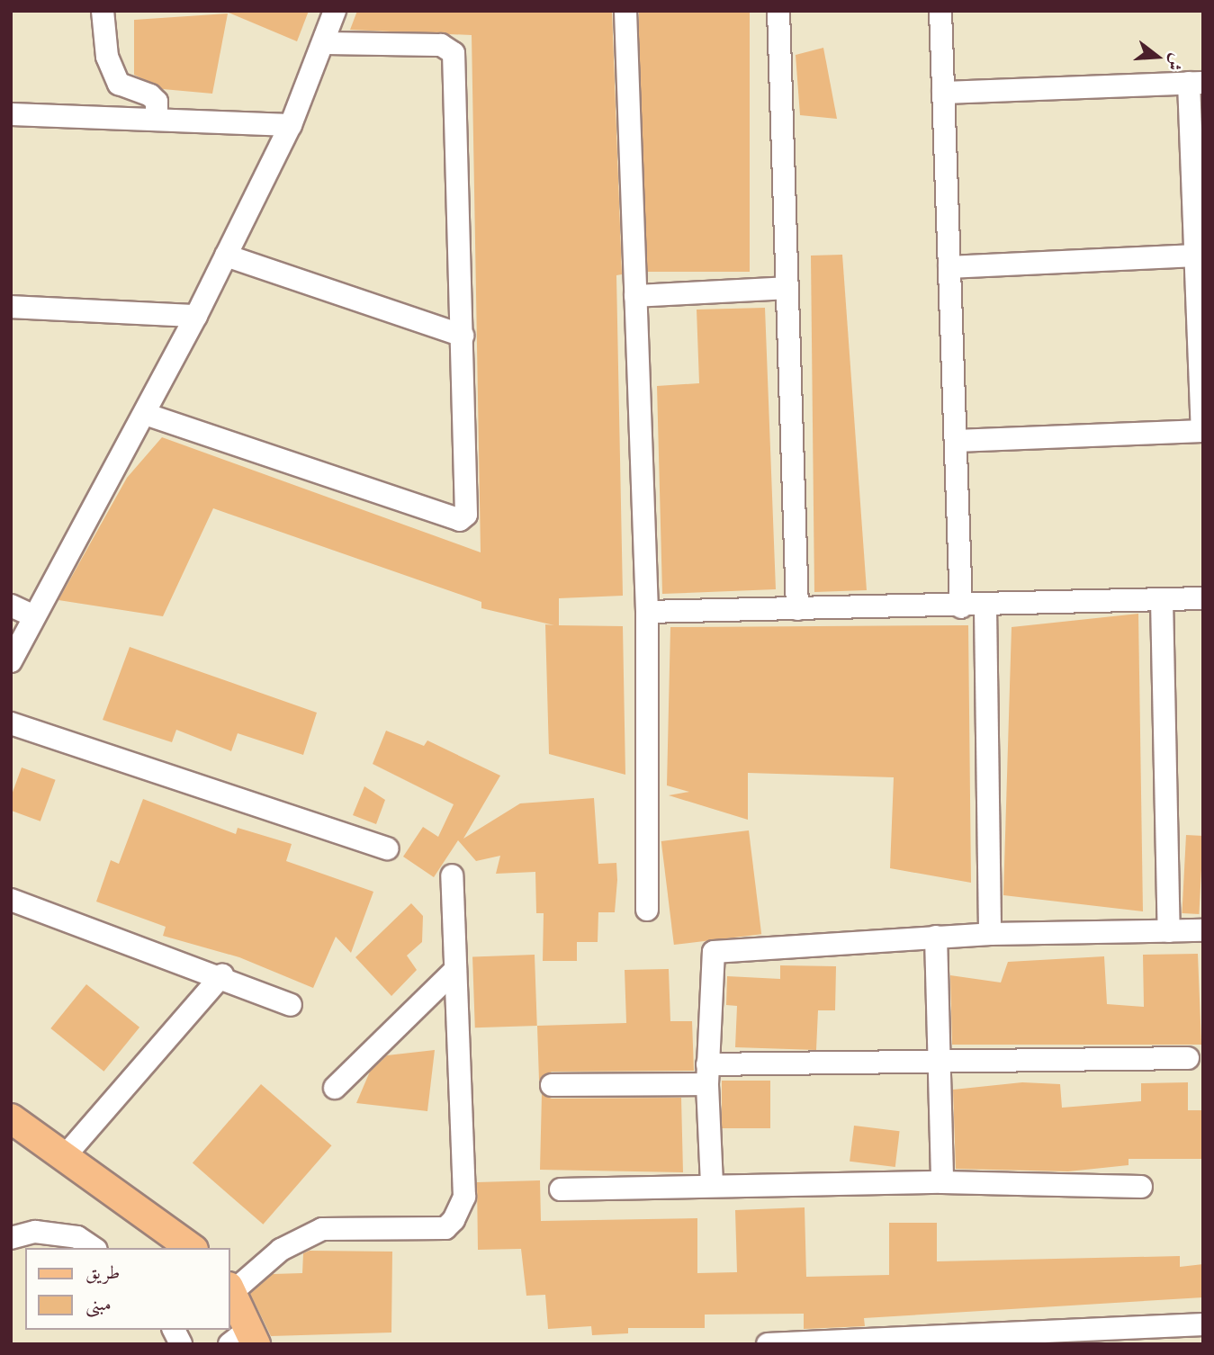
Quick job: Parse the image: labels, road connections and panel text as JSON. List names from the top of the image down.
{
  "legend": ["طريق", "مبنى"],
  "north": "right"
}
